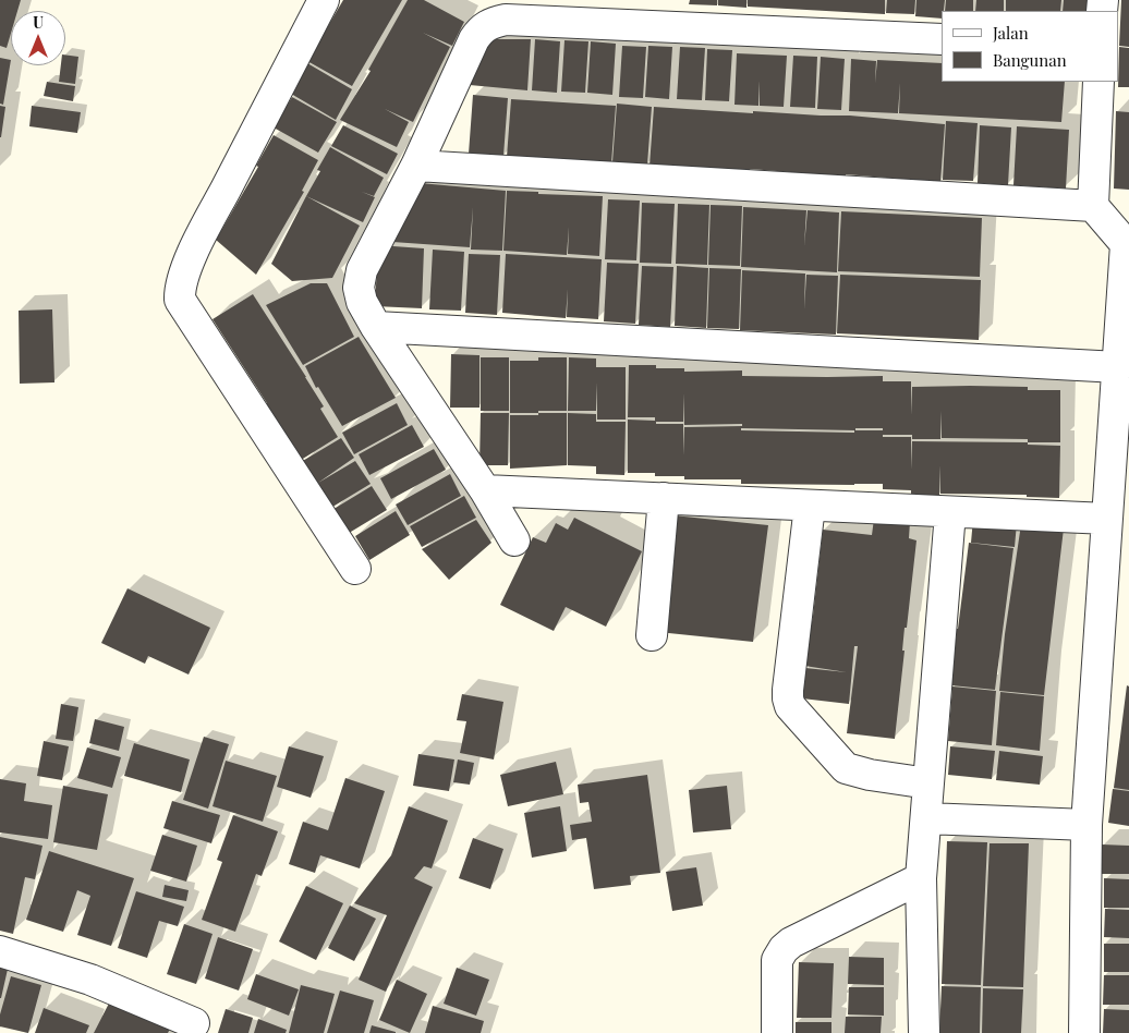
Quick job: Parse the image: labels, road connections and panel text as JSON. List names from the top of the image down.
{
  "legend": ["Jalan", "Bangunan"],
  "north": "top"
}
